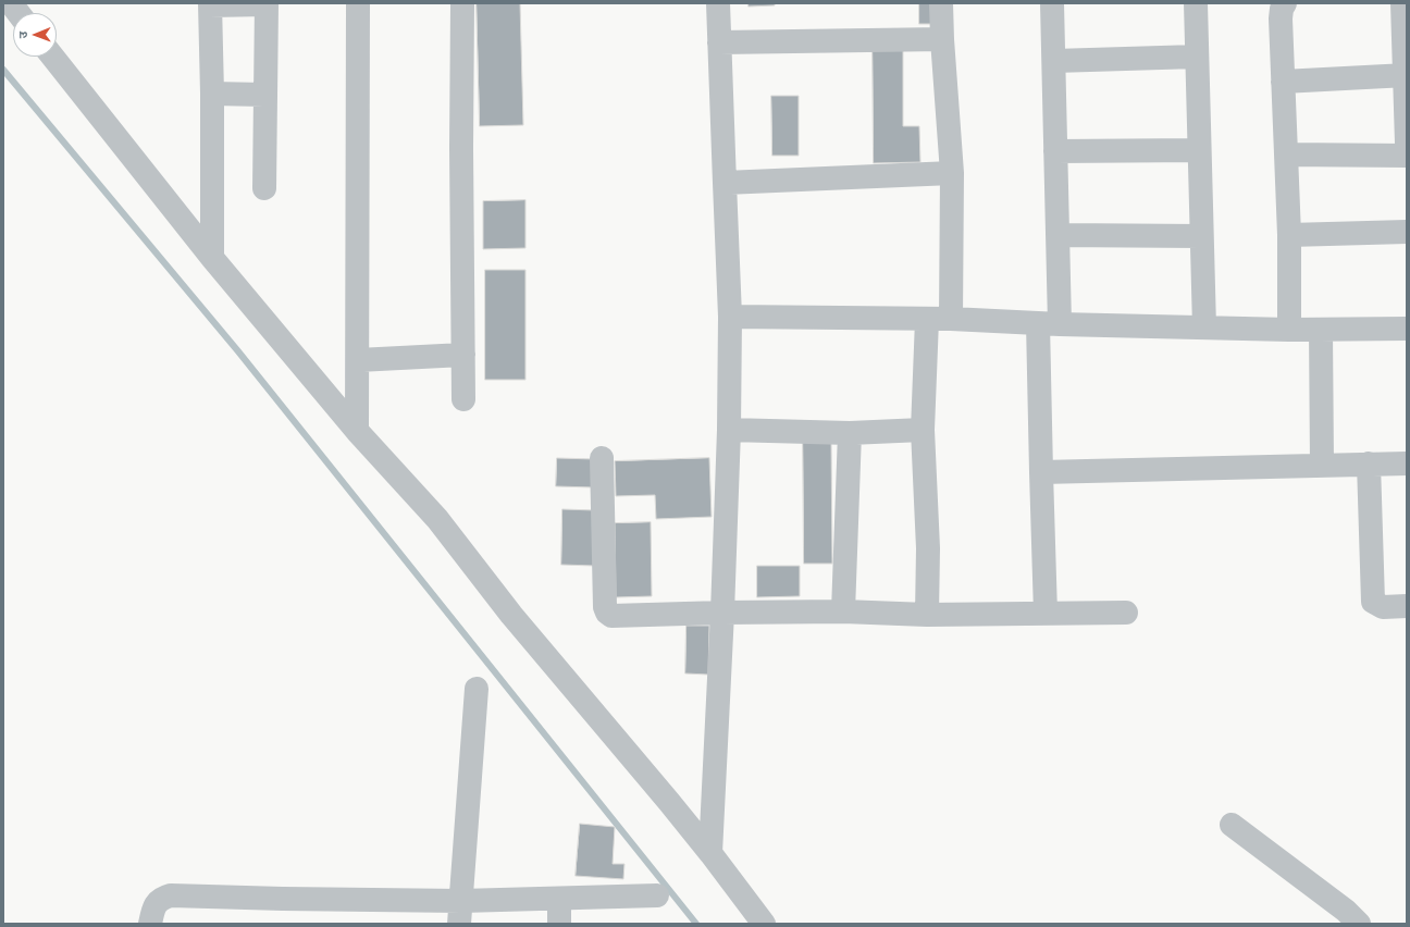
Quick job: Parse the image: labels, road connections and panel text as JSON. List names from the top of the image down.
{
  "north": "left"
}
